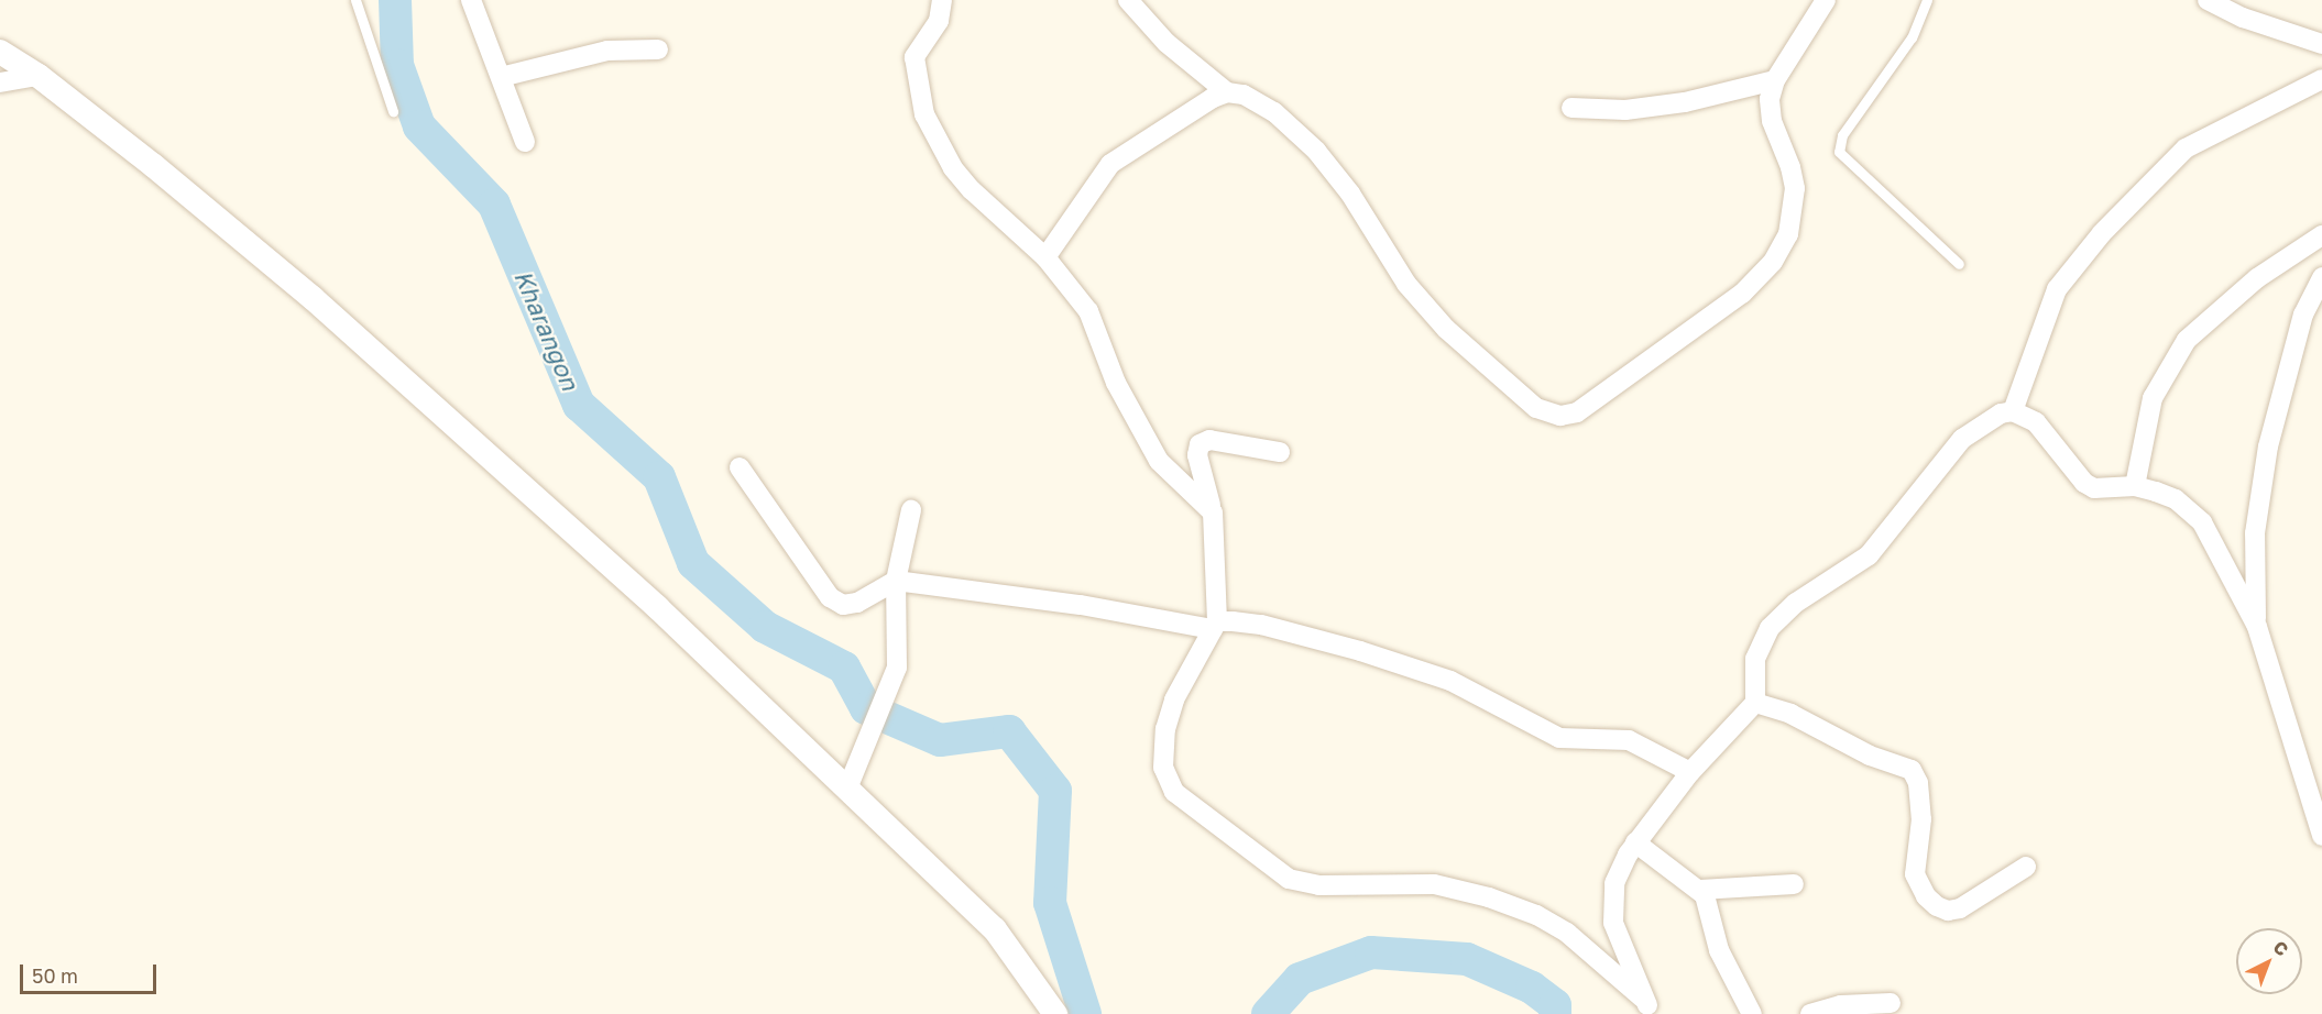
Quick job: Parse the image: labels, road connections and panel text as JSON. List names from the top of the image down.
{
  "water": ["Kharangon"],
  "scale_bar": "50 m",
  "north": "top right"
}
